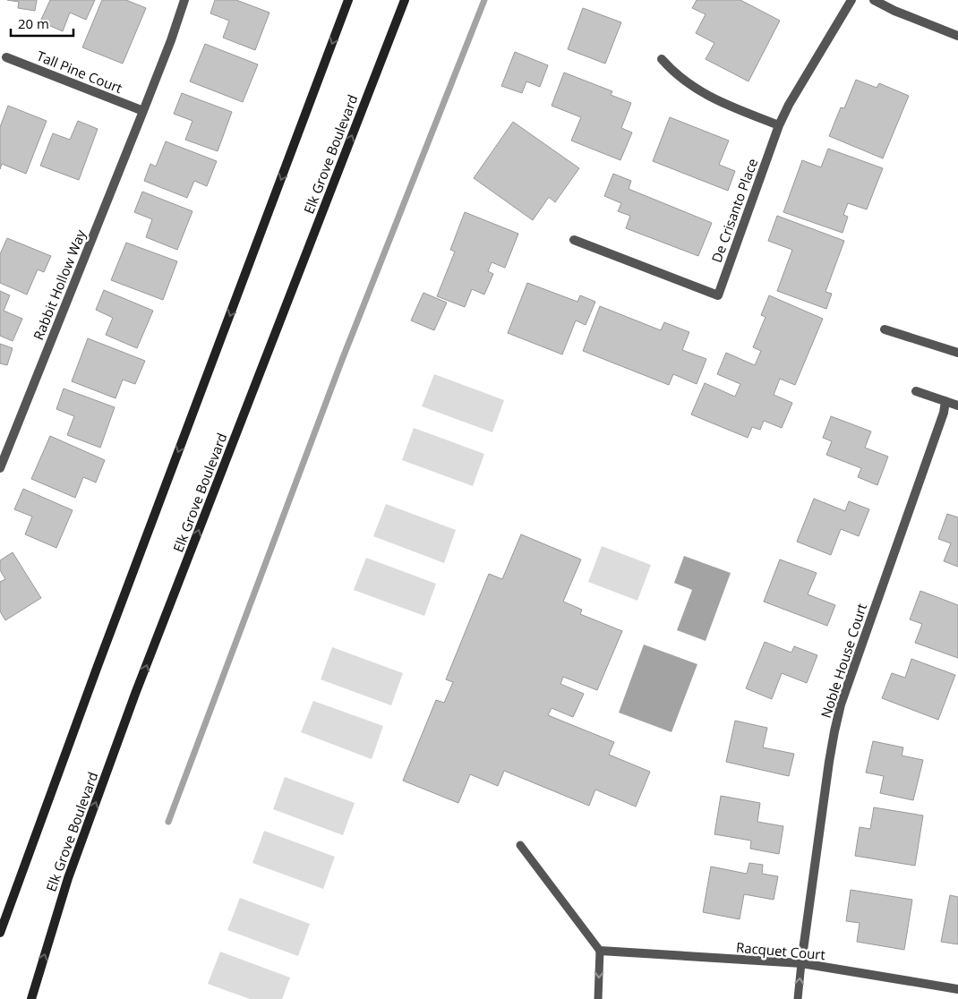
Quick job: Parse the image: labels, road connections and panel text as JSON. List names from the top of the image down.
{
  "streets": {
    "main road": ["Elk Grove Boulevard"],
    "street": [
      "Tall Pine Court",
      "De Crisanto Place",
      "Rabbit Hollow Way",
      "Noble House Court",
      "Racquet Court"
    ]
  },
  "crossings": [
    ["Tall Pine Court", "Rabbit Hollow Way"],
    ["Noble House Court", "Racquet Court"]
  ],
  "scale_bar": "20 m"
}
